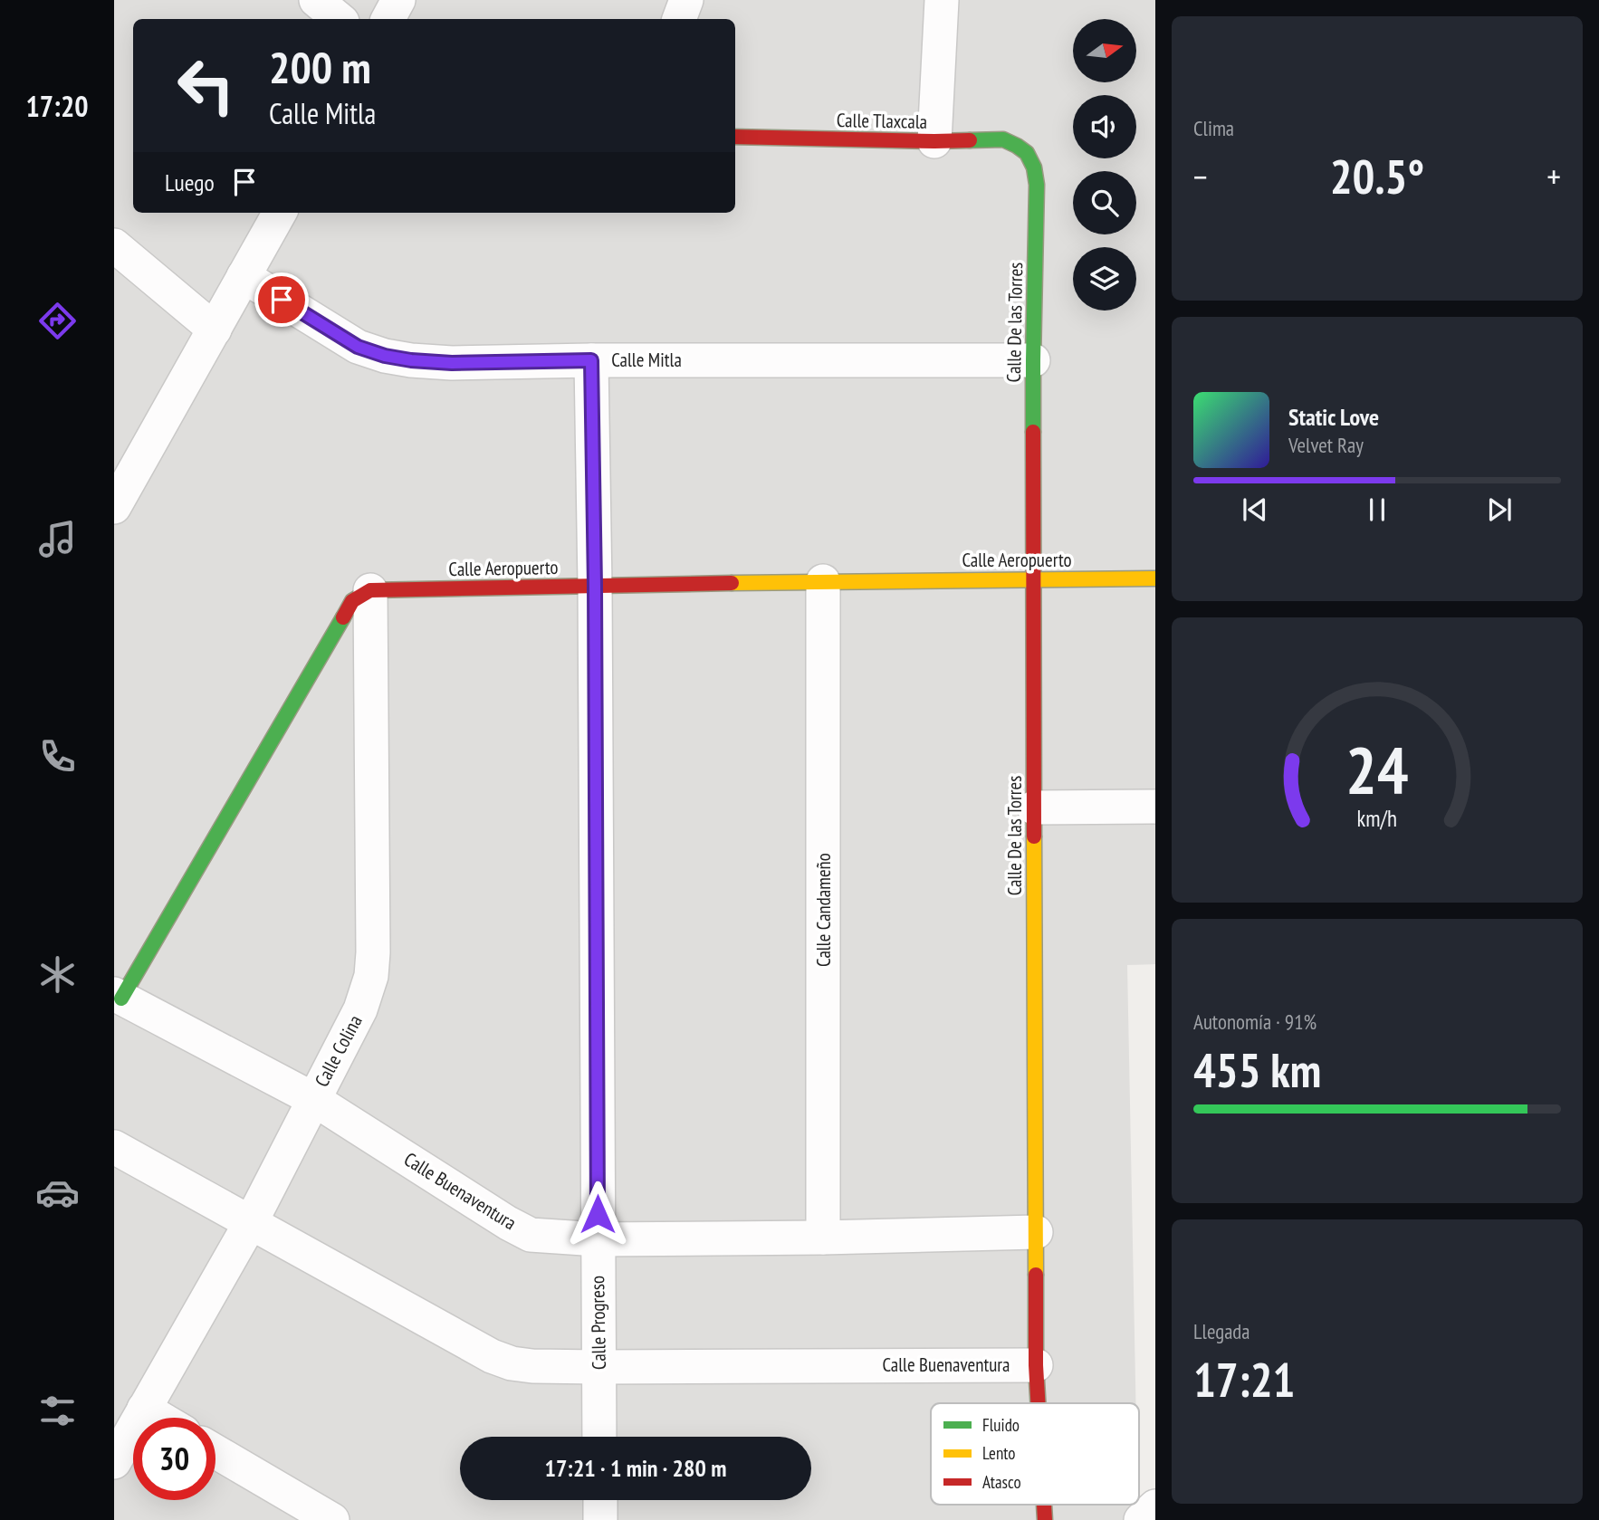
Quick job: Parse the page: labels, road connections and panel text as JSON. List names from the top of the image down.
{
  "streets": {
    "street": [
      "Calle Tlaxcala",
      "Calle De las Torres",
      "Calle Mitla",
      "Calle Aeropuerto",
      "Calle Candameño",
      "Calle Colina",
      "Calle Buenaventura",
      "Calle Progreso"
    ]
  },
  "crossings": [
    ["Calle Tlaxcala", "Calle De las Torres"],
    ["Calle De las Torres", "Calle Mitla"],
    ["Calle De las Torres", "Calle Aeropuerto"],
    ["Calle De las Torres", "Calle Buenaventura"],
    ["Calle Mitla", "Calle Progreso"],
    ["Calle Aeropuerto", "Calle Candameño"],
    ["Calle Aeropuerto", "Calle Colina"],
    ["Calle Aeropuerto", "Calle Progreso"],
    ["Calle Candameño", "Calle Buenaventura"],
    ["Calle Colina", "Calle Buenaventura"],
    ["Calle Buenaventura", "Calle Progreso"]
  ],
  "legend": ["Fluido", "Lento", "Atasco"],
  "north": "right",
  "page": {
    "tabs": "17:20",
    "tile": [
      "Clima",
      ["Autonomía · 91%", "455 km"],
      ["Llegada", "17:21"]
    ],
    "turn": ["200 m", "Calle Mitla"],
    "heat": ["−", "20.5°", "+"],
    "then": "Luego",
    "song": ["Static Love", "Velvet Ray"],
    "limit": "30",
    "trip": "17:21 · 1 min · 280 m",
    "gauge": ["24", "km/h"]
  }
}
